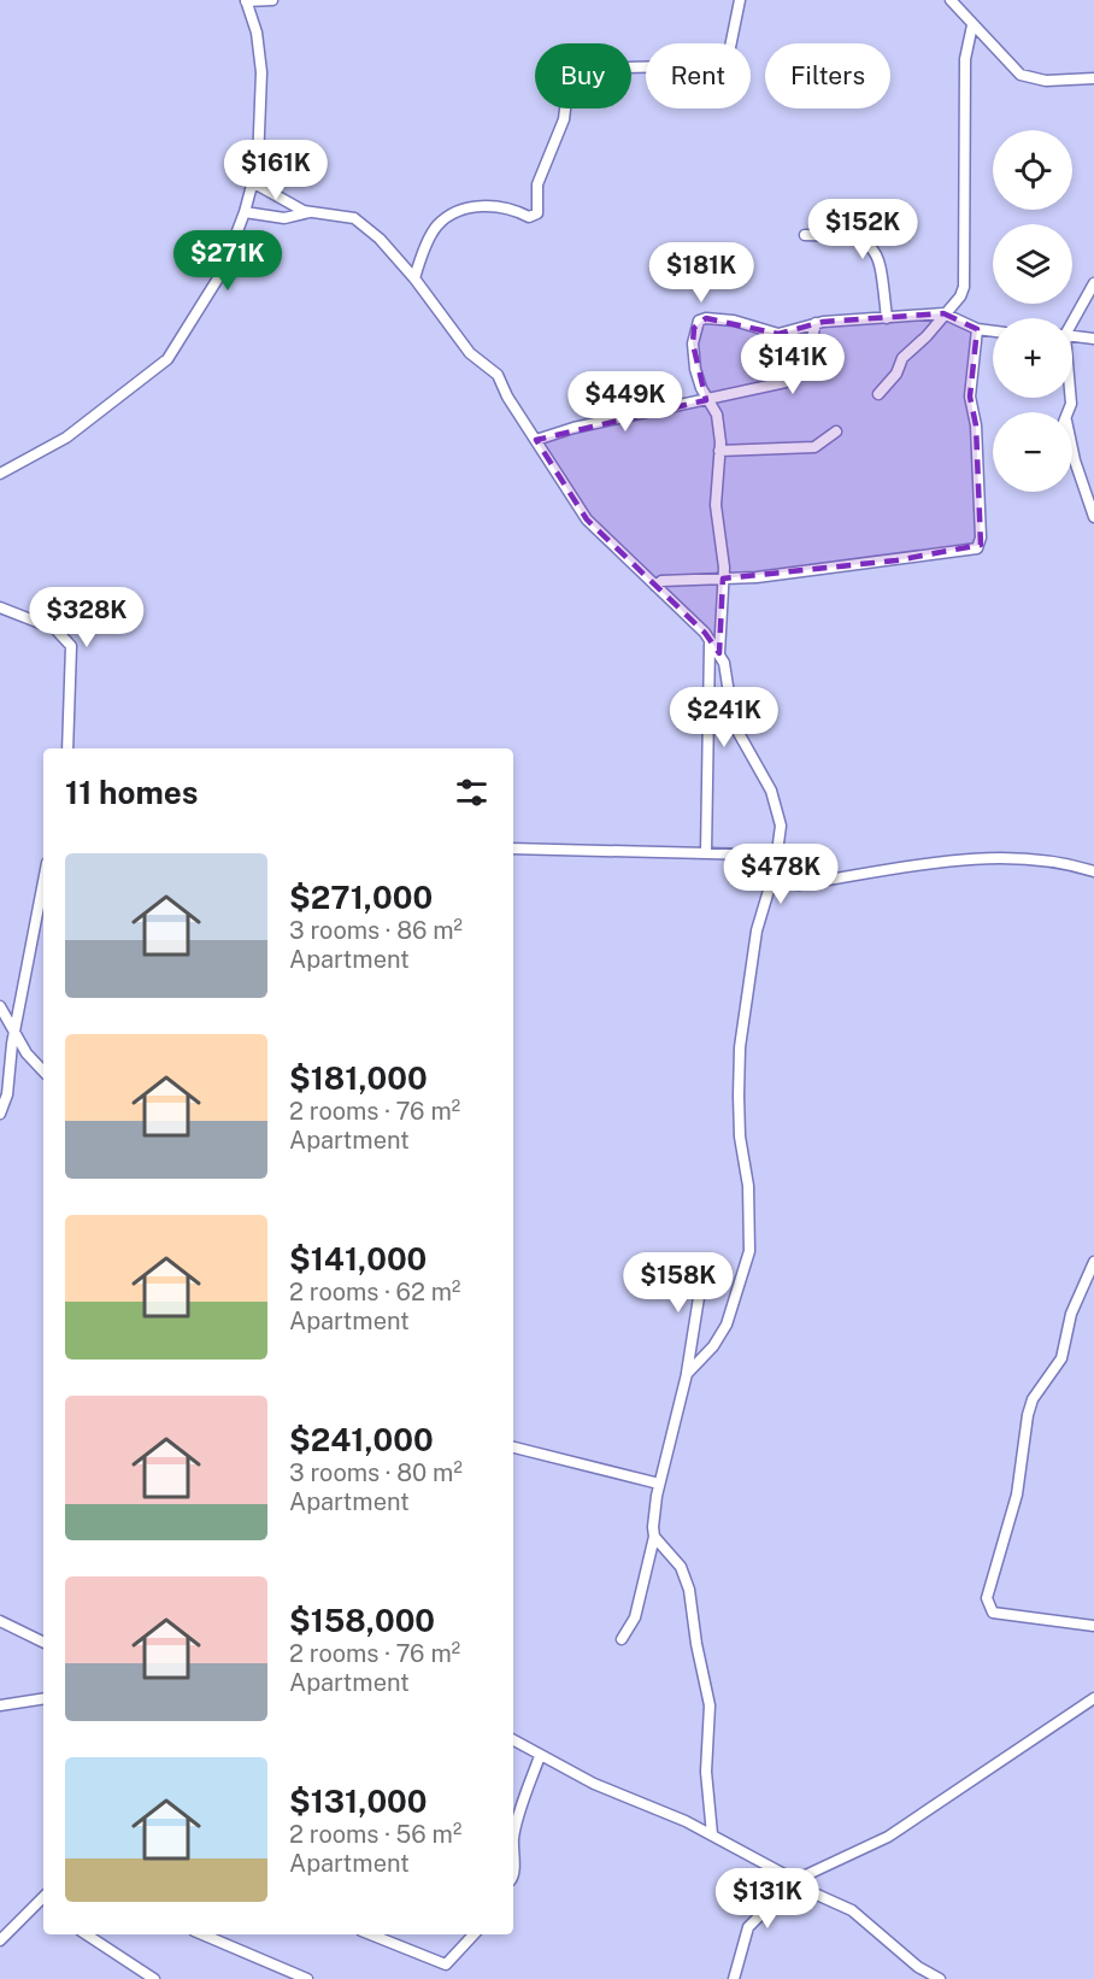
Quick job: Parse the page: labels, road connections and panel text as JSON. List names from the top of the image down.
{
  "page": {
    "chip": ["Buy", "Rent", "Filters"],
    "map_buttons": ["+", "−"],
    "price": [
      "$161K",
      "$152K",
      "$271K",
      "$181K",
      "$141K",
      "$449K",
      "$328K",
      "$241K",
      "$478K",
      "$158K",
      "$131K"
    ],
    "heading": "11 homes",
    "list": [
      {
        "name": "$271,000",
        "note": "3 rooms · 86 m² · Apartment"
      },
      {
        "name": "$181,000",
        "note": "2 rooms · 76 m² · Apartment"
      },
      {
        "name": "$141,000",
        "note": "2 rooms · 62 m² · Apartment"
      },
      {
        "name": "$241,000",
        "note": "3 rooms · 80 m² · Apartment"
      },
      {
        "name": "$158,000",
        "note": "2 rooms · 76 m² · Apartment"
      },
      {
        "name": "$131,000",
        "note": "2 rooms · 56 m² · Apartment"
      }
    ]
  }
}
